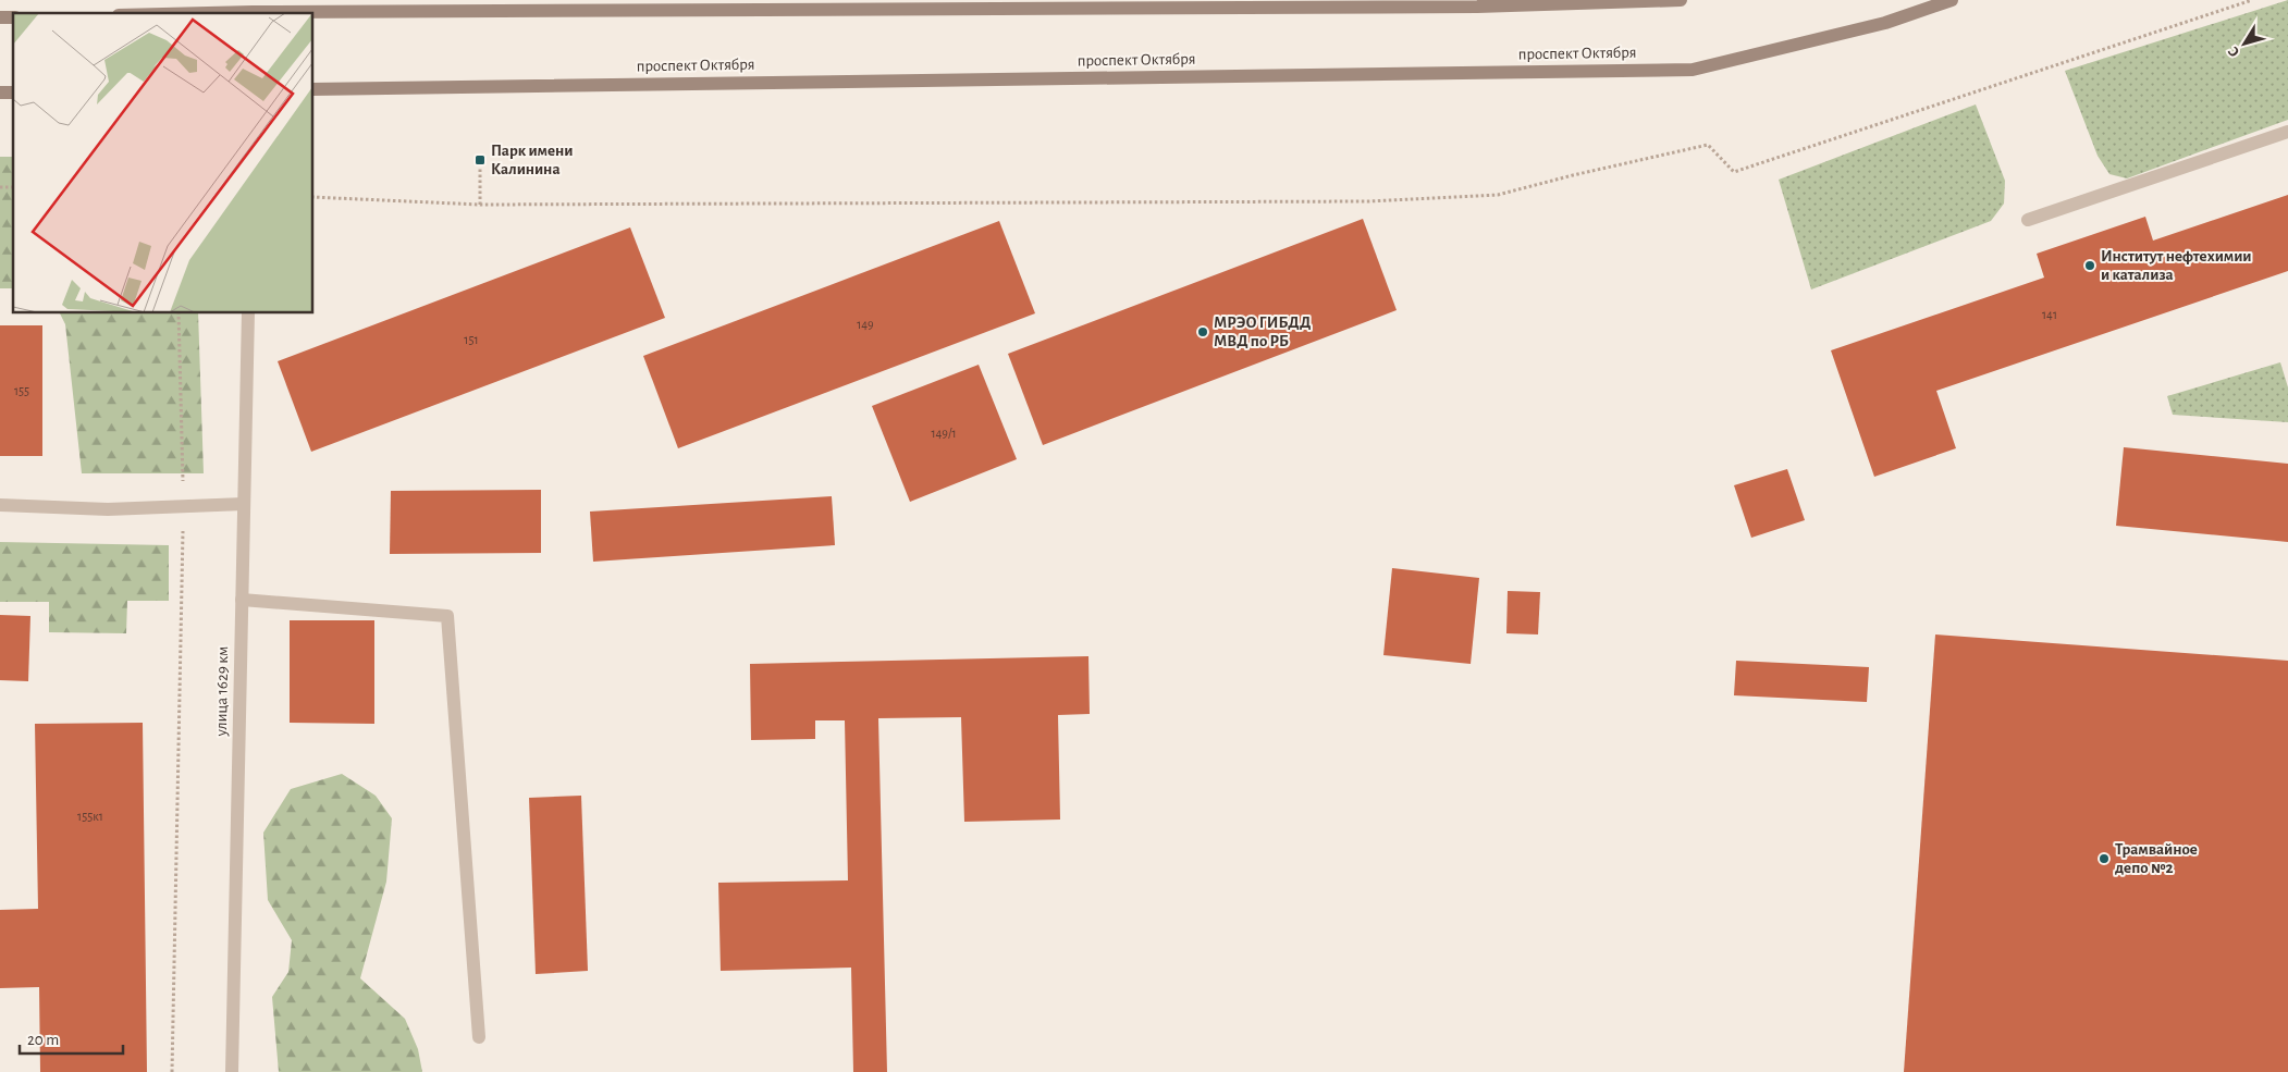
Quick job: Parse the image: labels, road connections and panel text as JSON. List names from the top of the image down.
{
  "streets": {
    "main road": ["проспект Октября"],
    "street": ["улица 1629 км"]
  },
  "places": {
    "transit": ["Парк имени Калинина"],
    "other": ["Институт нефтехимии и катализа", "МРЭО ГИБДД МВД по РБ", "Трамвайное депо №2"]
  },
  "house_numbers": [
    "141",
    "149",
    "151",
    "155",
    "149/1",
    "155к1"
  ],
  "scale_bar": "20 m",
  "north": "bottom left"
}
